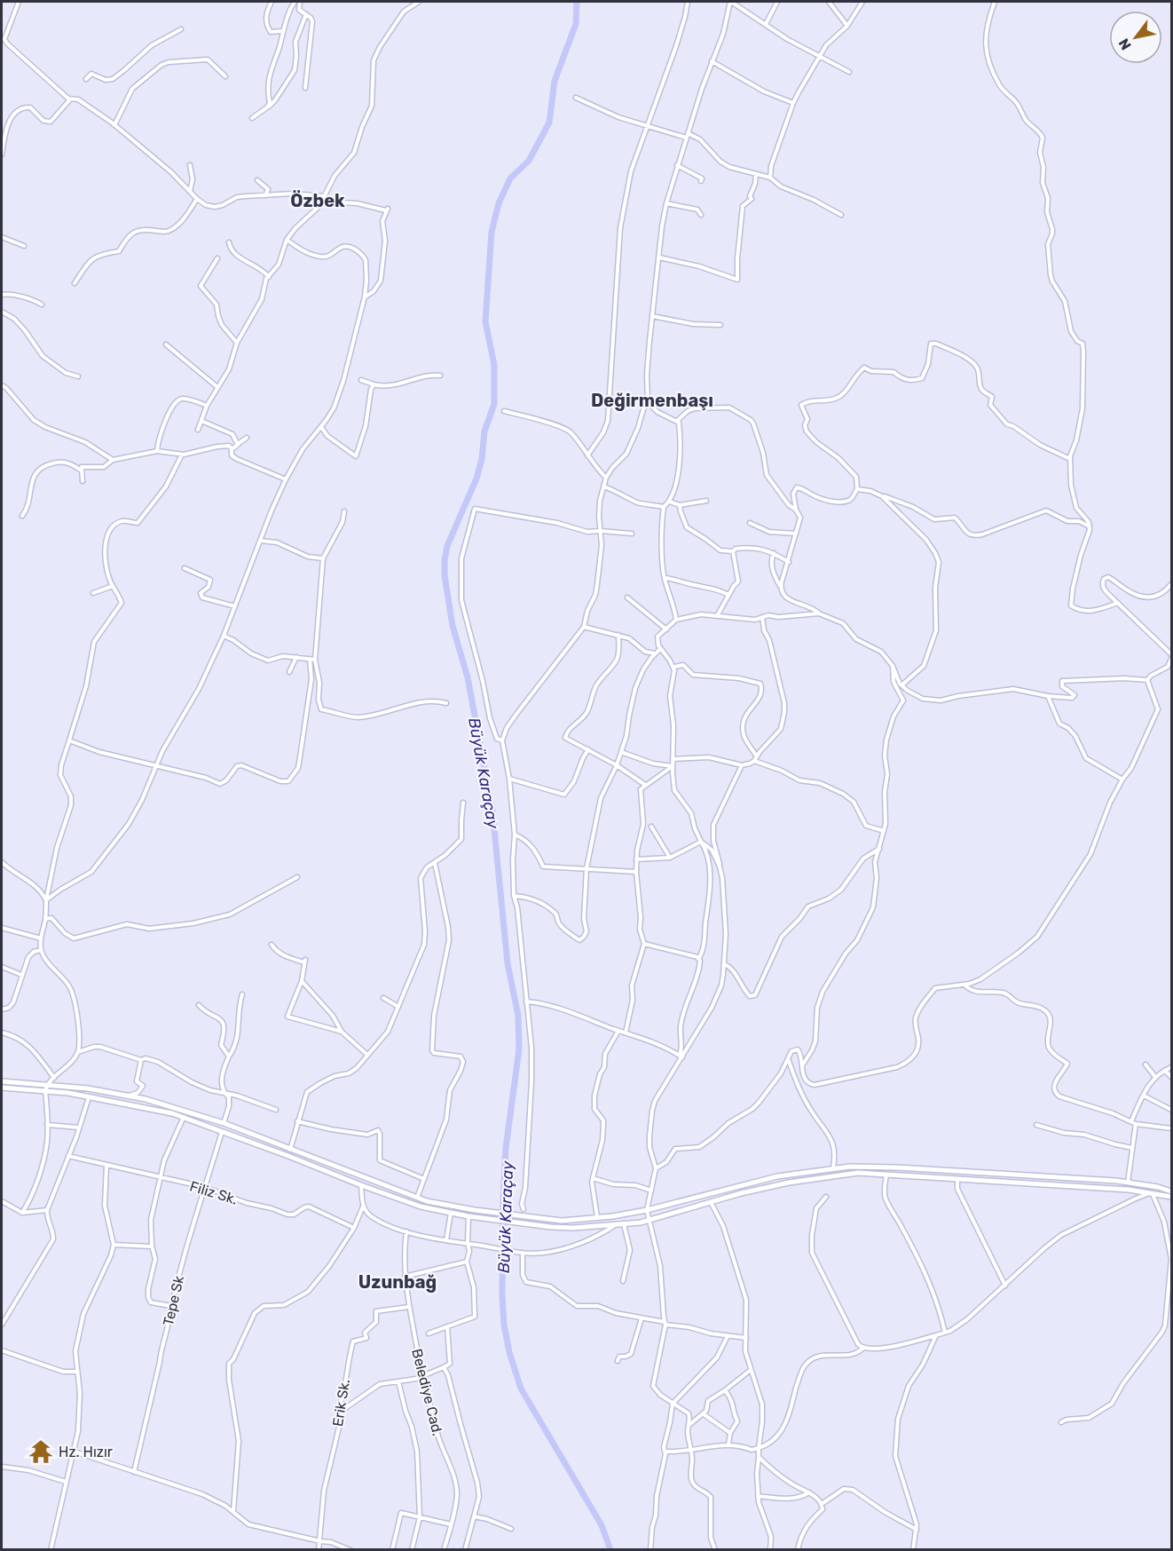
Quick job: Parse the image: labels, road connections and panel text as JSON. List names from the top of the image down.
{
  "streets": {
    "street": [
      "Filiz Sk.",
      "Tepe Sk",
      "Belediye Cad.",
      "Erik Sk."
    ]
  },
  "crossings": [
    ["Filiz Sk.", "Tepe Sk"],
    ["Belediye Cad.", "Erik Sk."]
  ],
  "districts": ["Özbek", "Değirmenbaşı", "Uzunbağ"],
  "water": ["Büyük Karaçay"],
  "places": {
    "temple": ["Hz. Hızır"]
  },
  "north": "bottom left"
}
